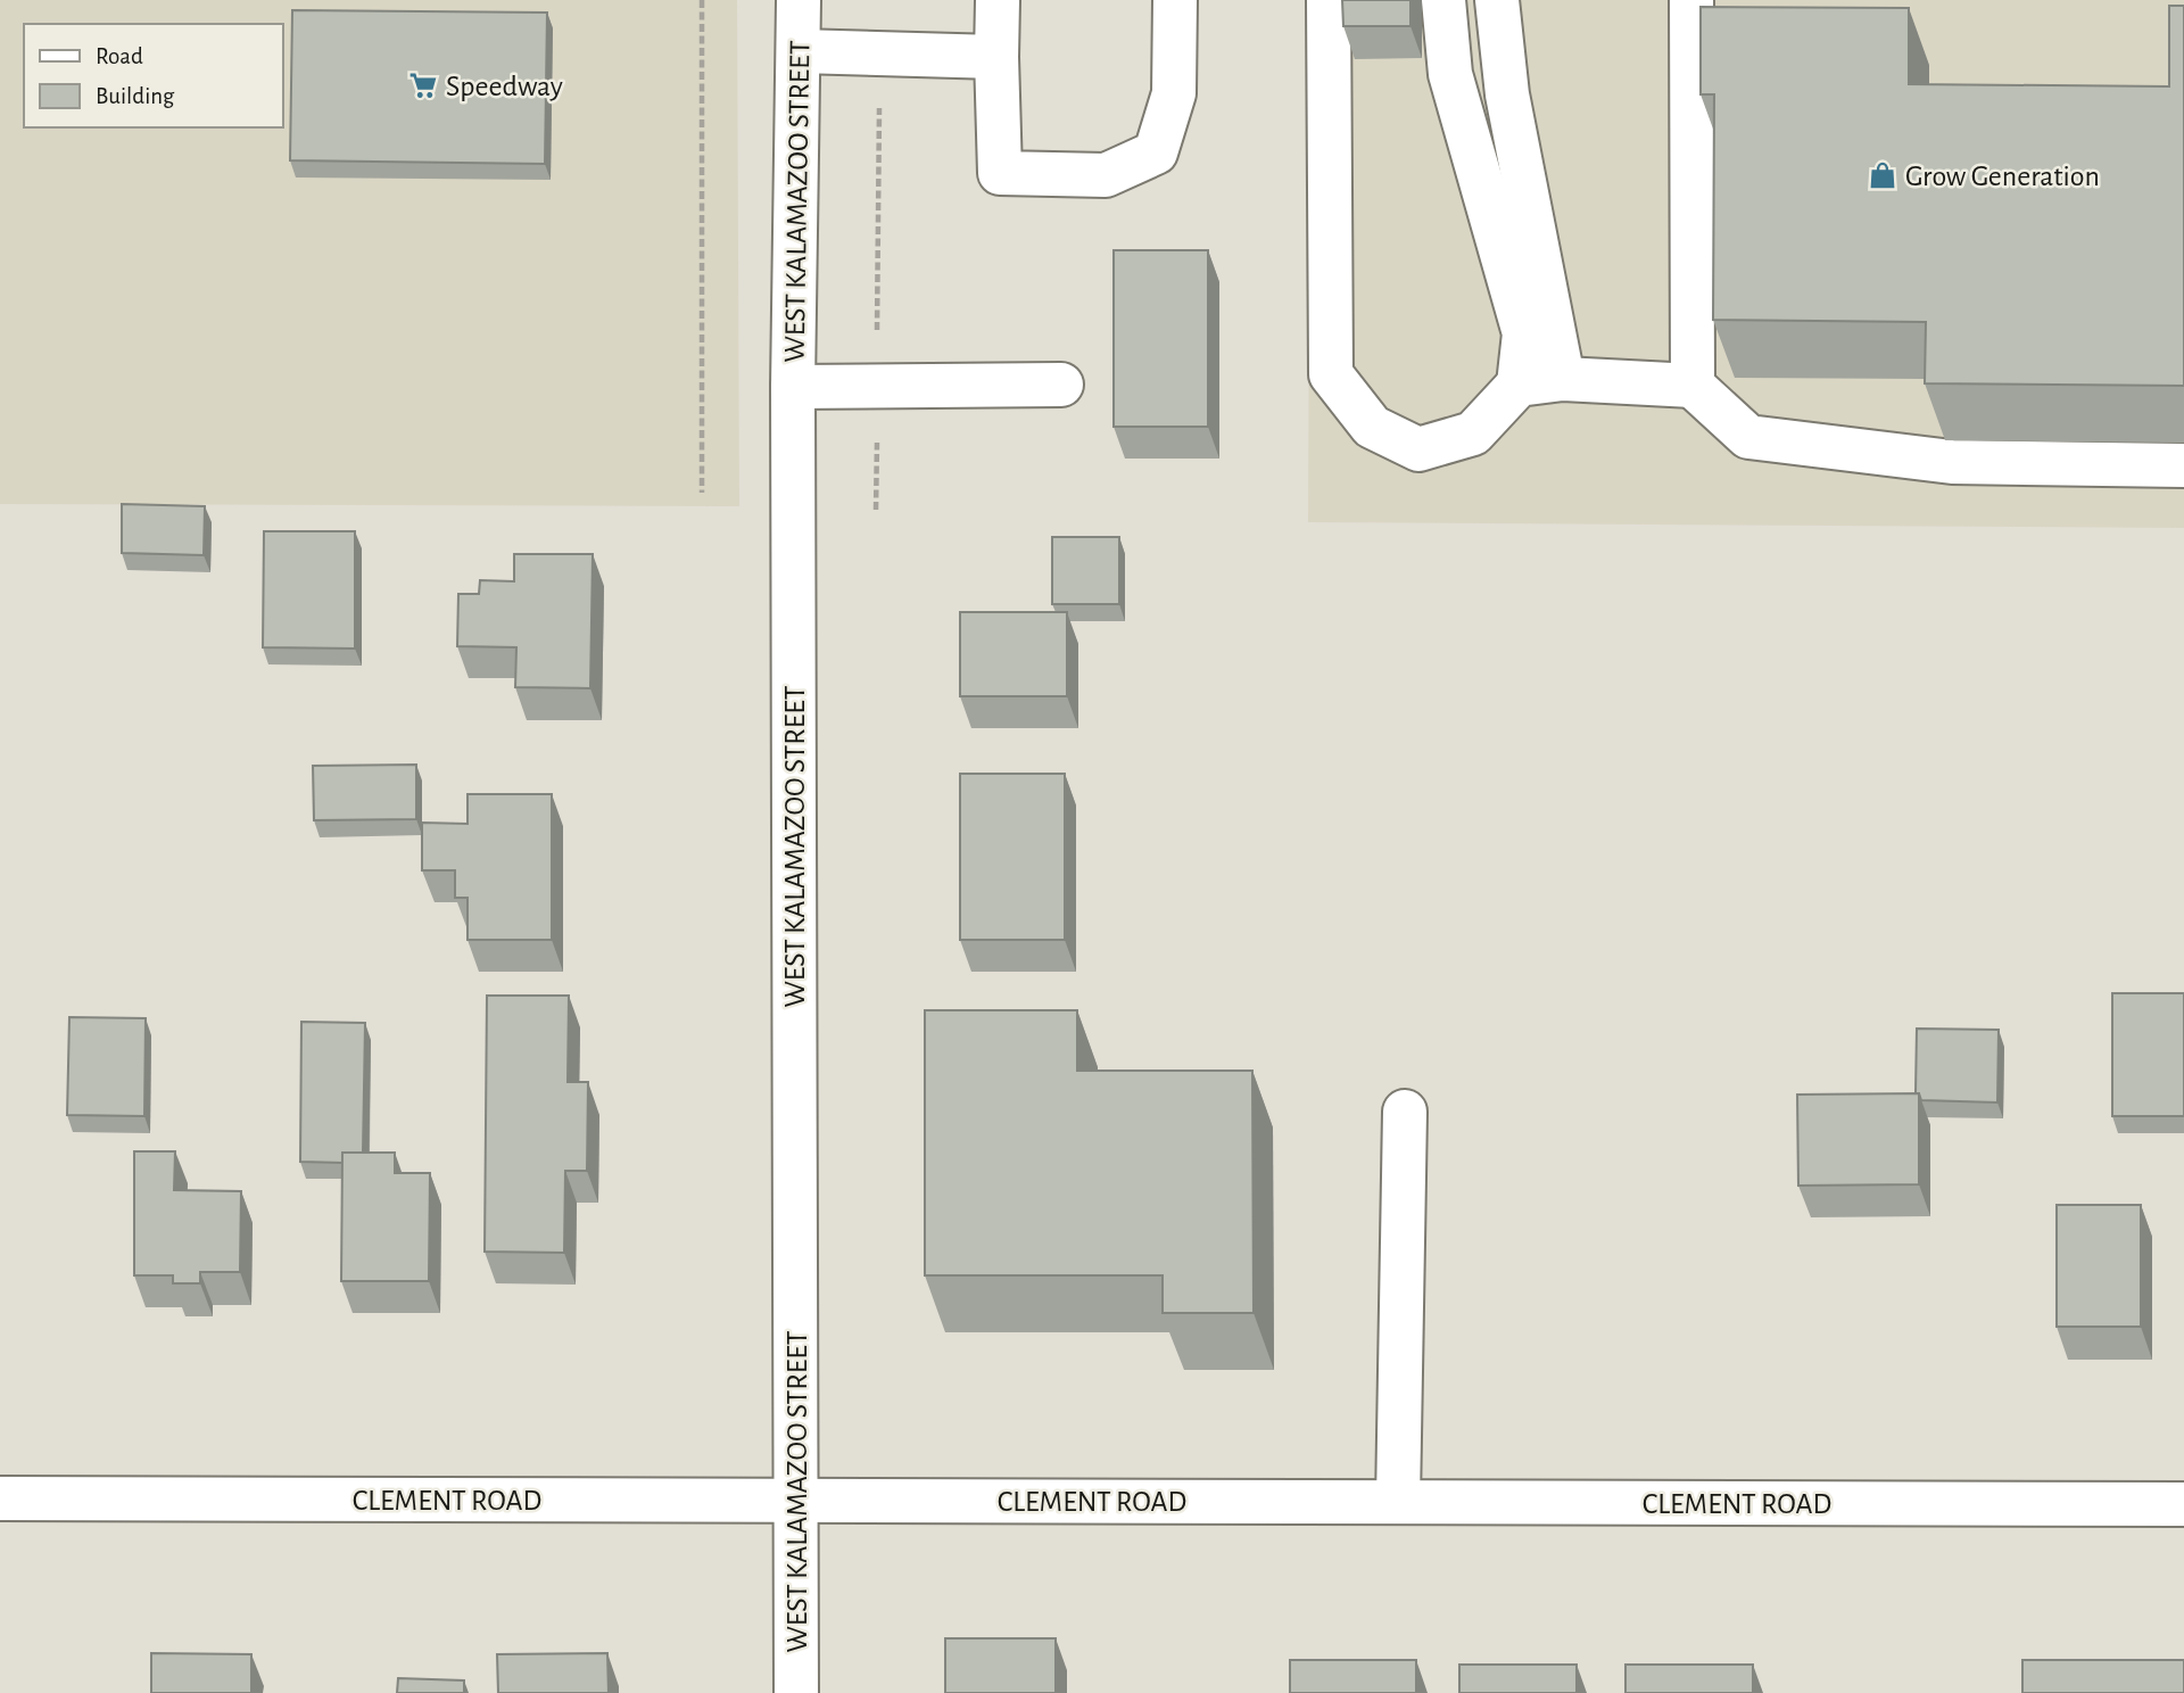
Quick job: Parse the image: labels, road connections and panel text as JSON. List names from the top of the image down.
{
  "streets": {
    "street": ["WEST KALAMAZOO STREET", "CLEMENT ROAD"]
  },
  "crossings": [
    ["WEST KALAMAZOO STREET", "CLEMENT ROAD"]
  ],
  "places": {
    "supermarket": ["Speedway"],
    "shop": ["Grow Generation"]
  },
  "legend": ["Road", "Building"]
}
